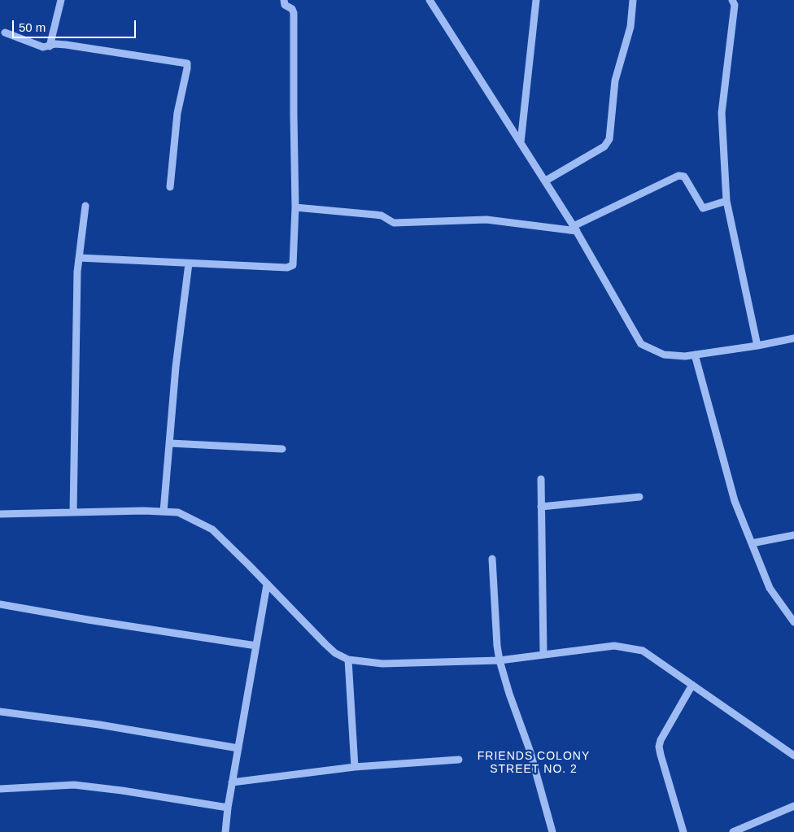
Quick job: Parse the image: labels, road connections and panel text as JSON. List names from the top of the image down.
{
  "districts": ["FRIENDS COLONY STREET NO. 2"],
  "scale_bar": "50 m"
}
